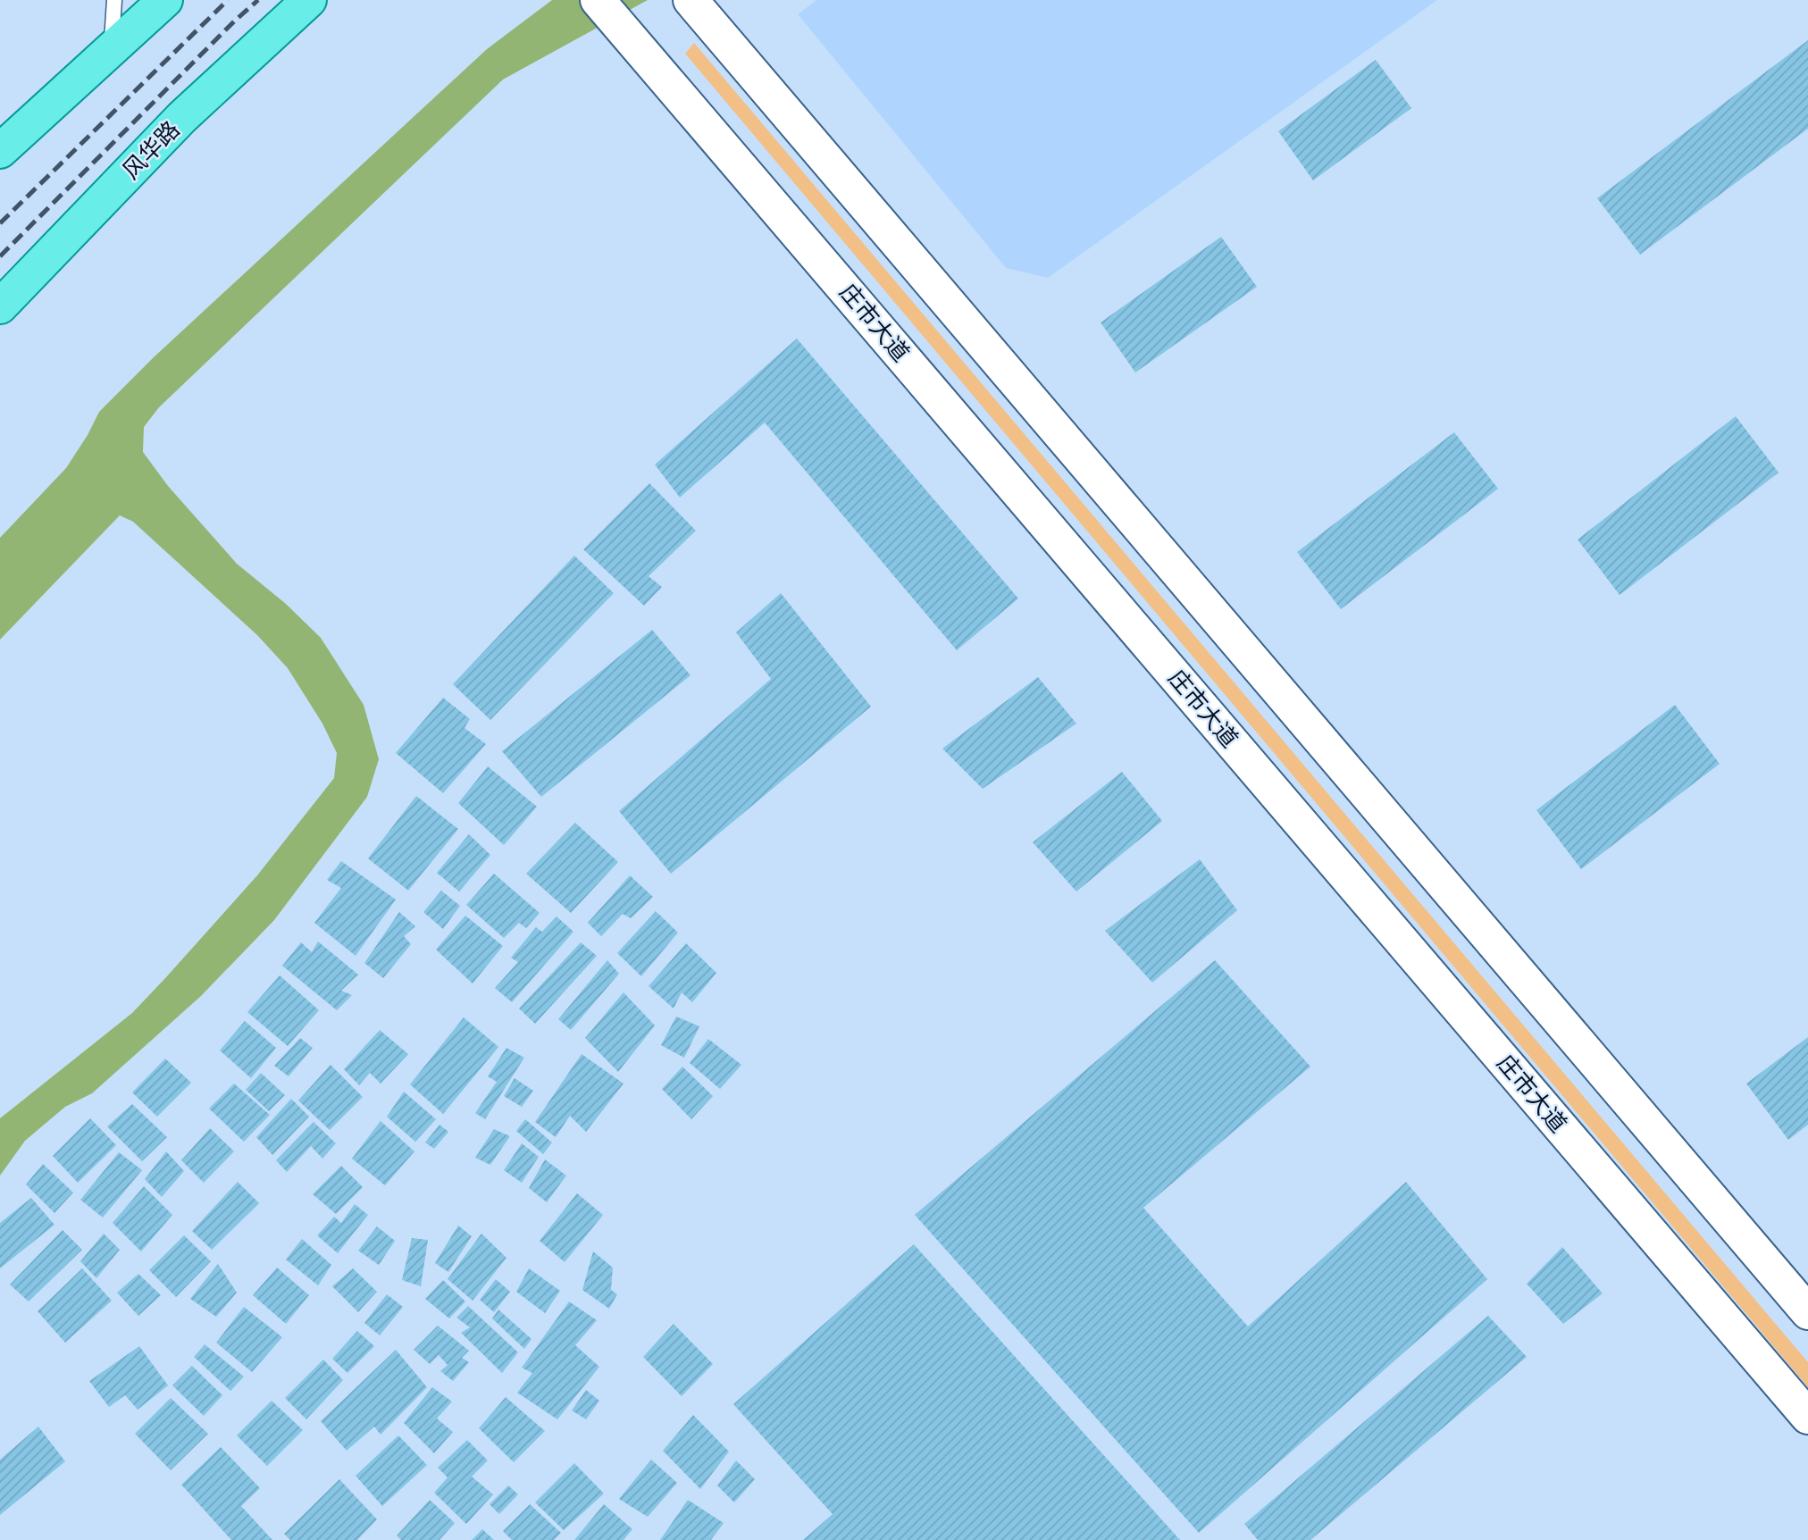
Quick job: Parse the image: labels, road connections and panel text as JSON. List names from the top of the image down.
{
  "streets": {
    "main road": ["风华路", "庄市大道"]
  }
}
